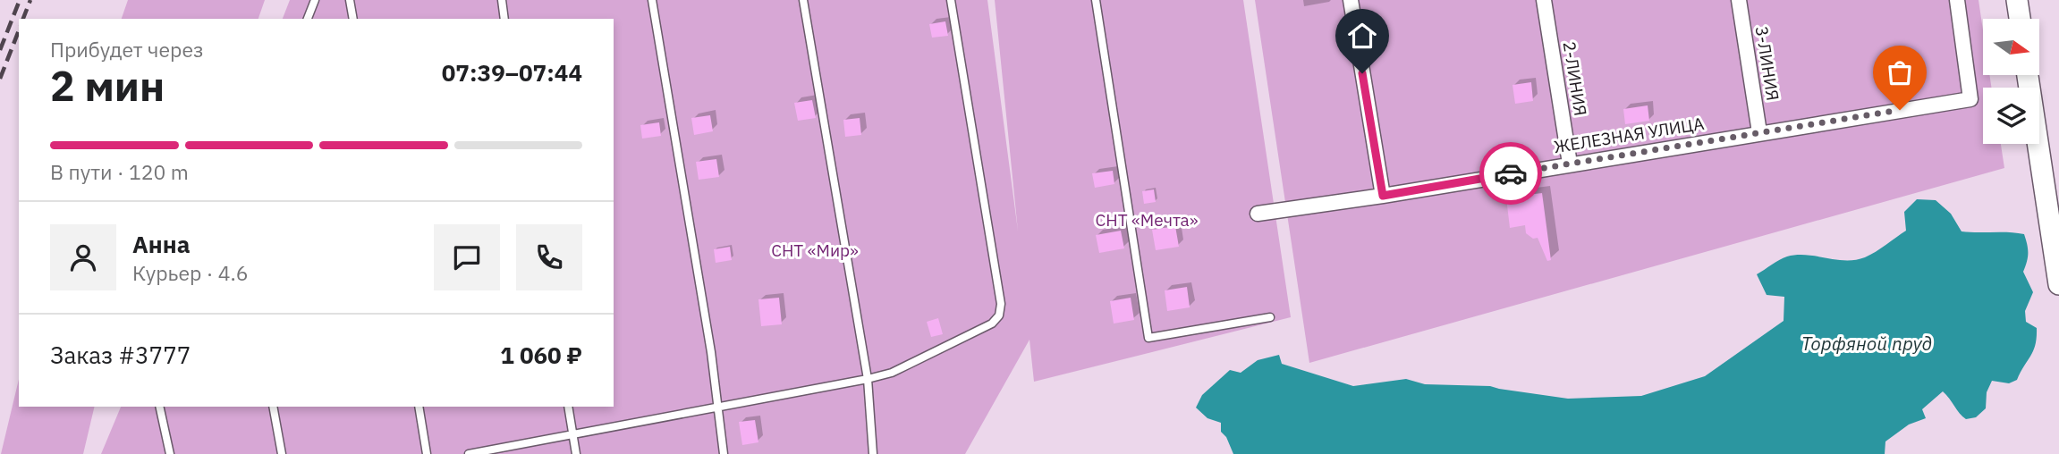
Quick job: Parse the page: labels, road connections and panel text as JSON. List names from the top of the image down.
{
  "streets": {
    "street": ["3-ЛИНИЯ", "2-ЛИНИЯ", "ЖЕЛЕЗНАЯ УЛИЦА"]
  },
  "crossings": [
    ["3-ЛИНИЯ", "ЖЕЛЕЗНАЯ УЛИЦА"],
    ["2-ЛИНИЯ", "ЖЕЛЕЗНАЯ УЛИЦА"]
  ],
  "water": ["Торфяной пруд"],
  "parks": ["СНТ «Мечта»", "СНТ «Мир»"],
  "north": "right",
  "page": {
    "heading": ["2 мин", "Прибудет через", "07:39–07:44"],
    "panel": [
      "Анна",
      "Курьер · 4.6",
      "Заказ #3777",
      "1 060 ₽"
    ],
    "bar": "В пути · 120 m"
  }
}
